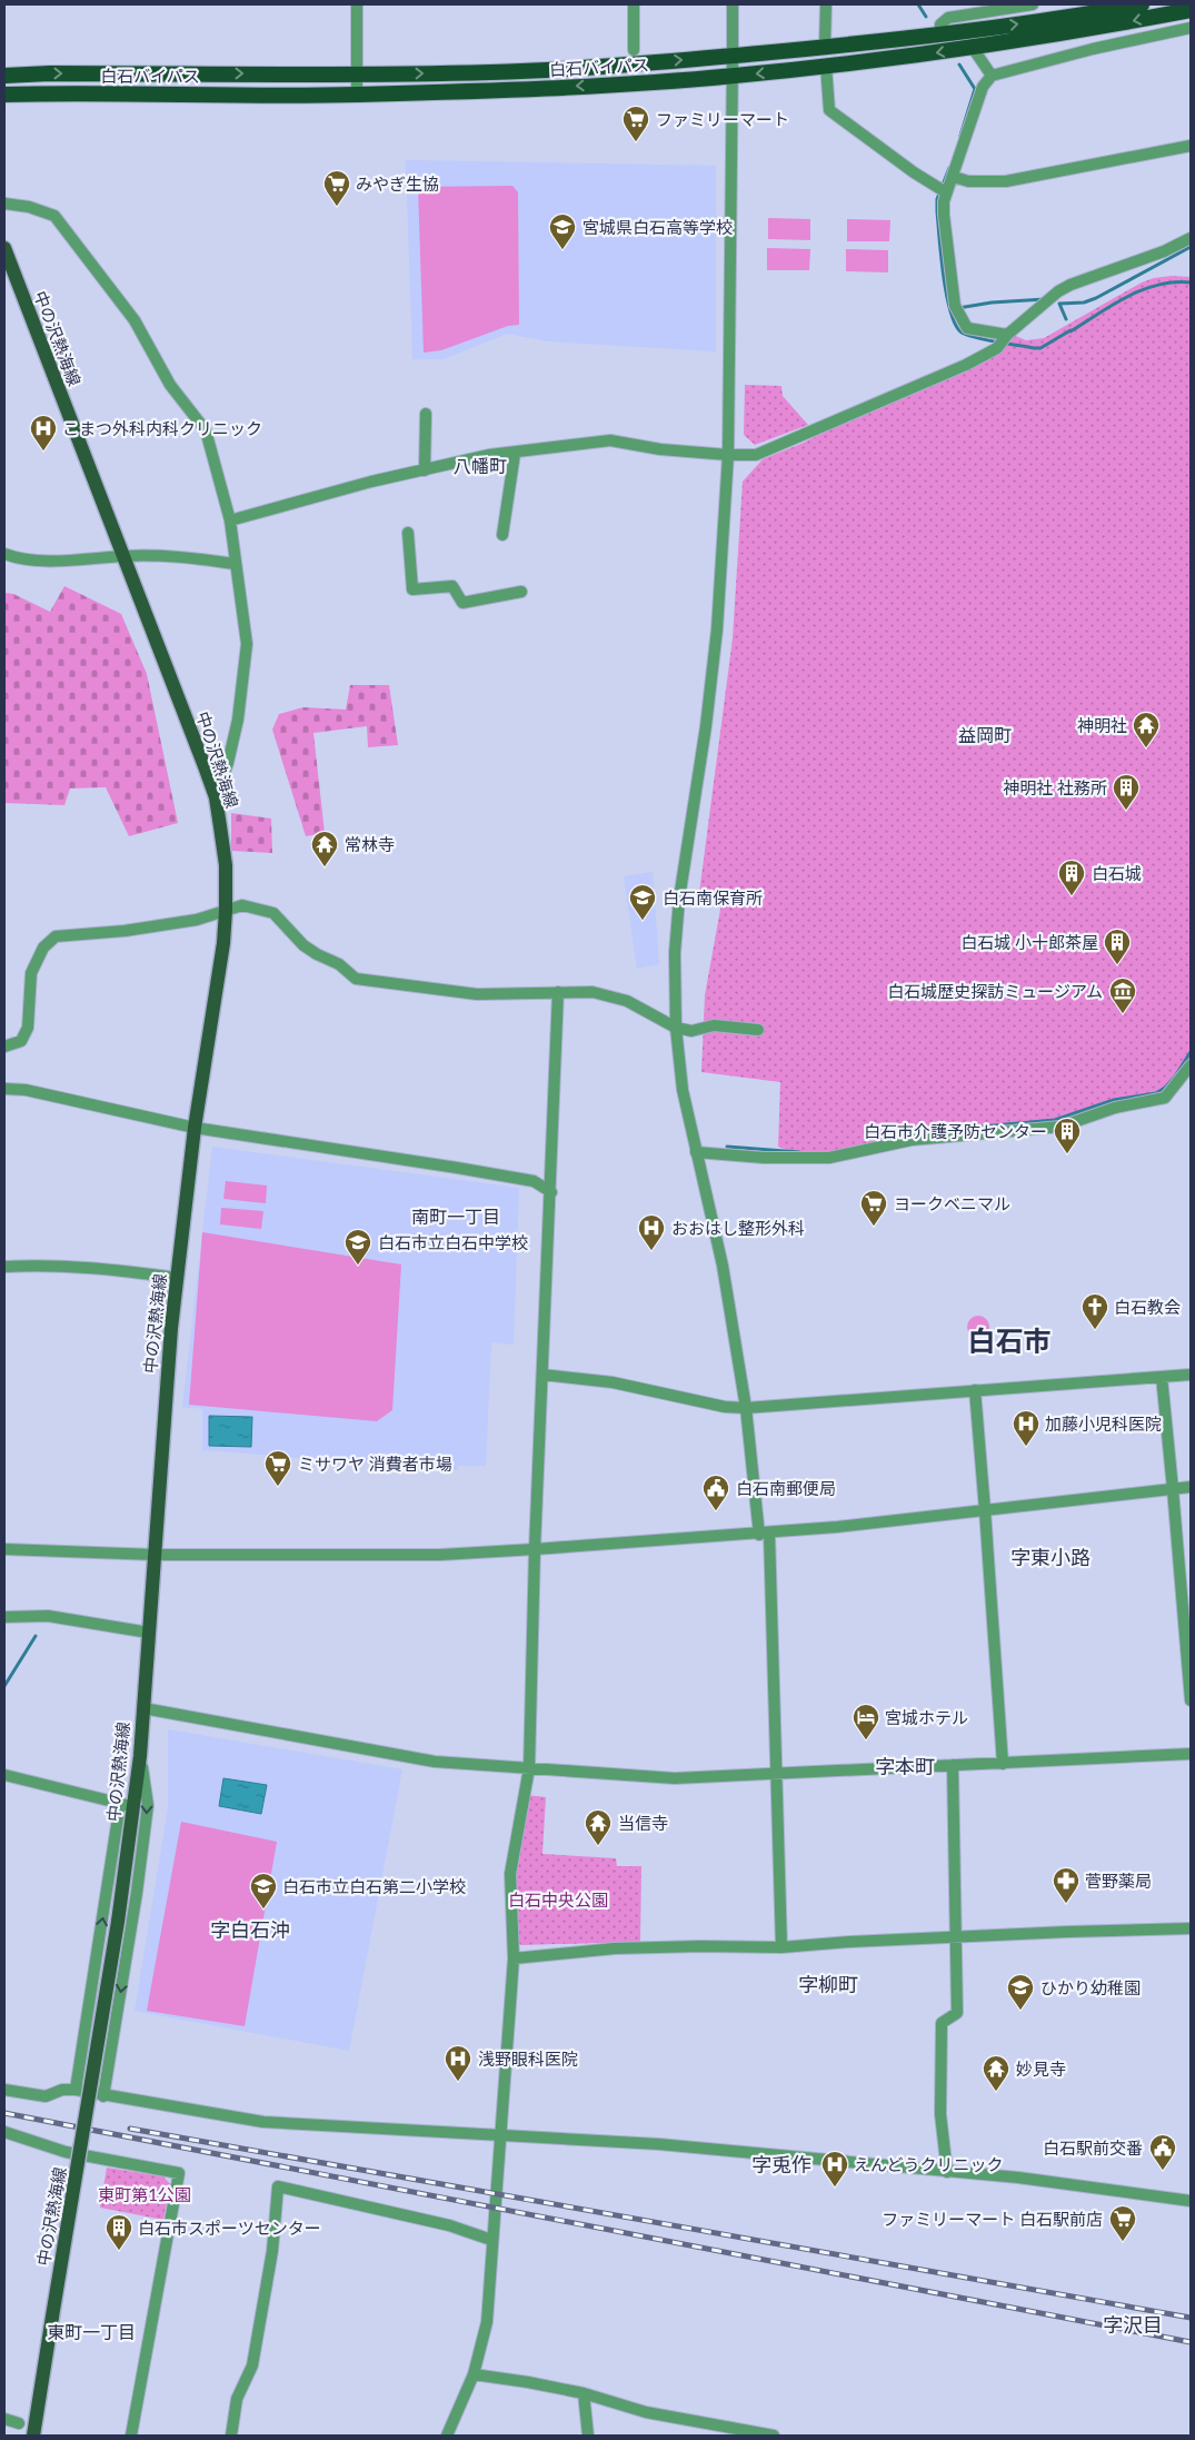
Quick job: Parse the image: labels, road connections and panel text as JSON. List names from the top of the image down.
{
  "streets": {
    "highway": ["白石バイパス"],
    "main road": ["中の沢熱海線"]
  },
  "districts": [
    "八幡町",
    "益岡町",
    "南町一丁目",
    "白石市",
    "字東小路",
    "字本町",
    "字白石沖",
    "字柳町",
    "字兎作",
    "字沢目",
    "東町一丁目"
  ],
  "parks": ["白石中央公園", "東町第1公園"],
  "places": {
    "supermarket": [
      "ファミリーマート",
      "みやぎ生協",
      "ヨークベニマル",
      "ミサワヤ 消費者市場",
      "ファミリーマート 白石駅前店"
    ],
    "school or university": [
      "宮城県白石高等学校",
      "白石南保育所",
      "白石市立白石中学校",
      "白石市立白石第二小学校",
      "ひかり幼稚園"
    ],
    "hospital": [
      "こまつ外科内科クリニック",
      "おおはし整形外科",
      "加藤小児科医院",
      "浅野眼科医院",
      "えんどうクリニック"
    ],
    "temple": [
      "神明社",
      "常林寺",
      "当信寺",
      "妙見寺"
    ],
    "building": [
      "神明社 社務所",
      "白石城",
      "白石城 小十郎茶屋",
      "白石市介護予防センター",
      "白石市スポーツセンター"
    ],
    "museum": ["白石城歴史探訪ミュージアム"],
    "church": ["白石教会"],
    "public building": ["白石南郵便局", "白石駅前交番"],
    "hotel": ["宮城ホテル"],
    "pharmacy": ["菅野薬局"]
  }
}
